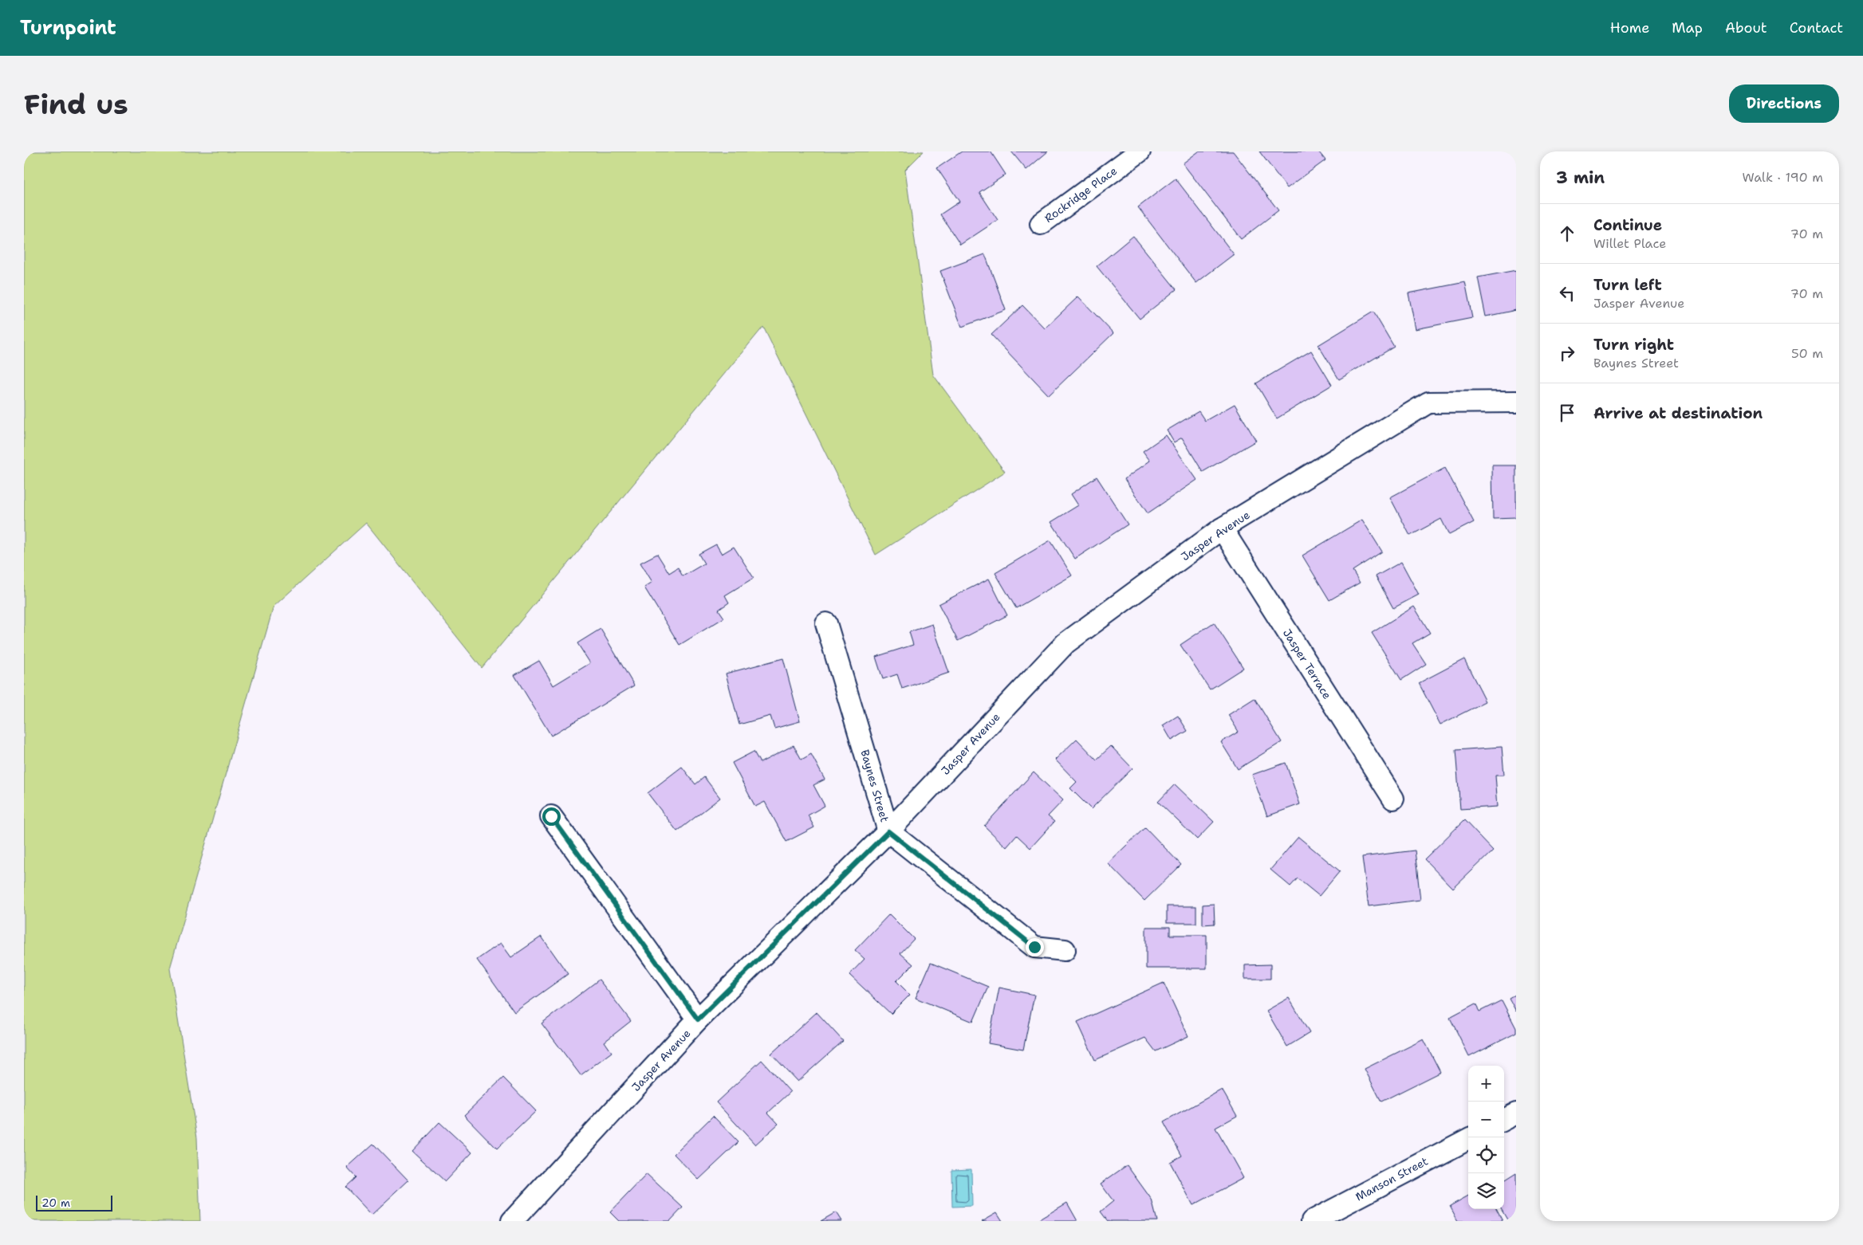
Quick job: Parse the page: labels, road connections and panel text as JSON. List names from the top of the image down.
{
  "streets": {
    "street": [
      "Rockridge Place",
      "Jasper Avenue",
      "Jasper Terrace",
      "Baynes Street",
      "Manson Street"
    ]
  },
  "crossings": [
    ["Jasper Avenue", "Jasper Terrace"],
    ["Jasper Avenue", "Baynes Street"]
  ],
  "scale_bar": "20 m",
  "page": {
    "header": "Turnpoint",
    "nav": [
      "Home",
      "Map",
      "About",
      "Contact"
    ],
    "buttons": "Directions",
    "title": "Find us",
    "heading": ["3 min", "Walk · 190 m"],
    "list": [
      ["Continue", "Willet Place", "70 m"],
      ["Turn left", "Jasper Avenue", "70 m"],
      ["Turn right", "Baynes Street", "50 m"],
      "Arrive at destination"
    ],
    "map_buttons": ["+", "−"],
    "scale": "20 m"
  }
}
